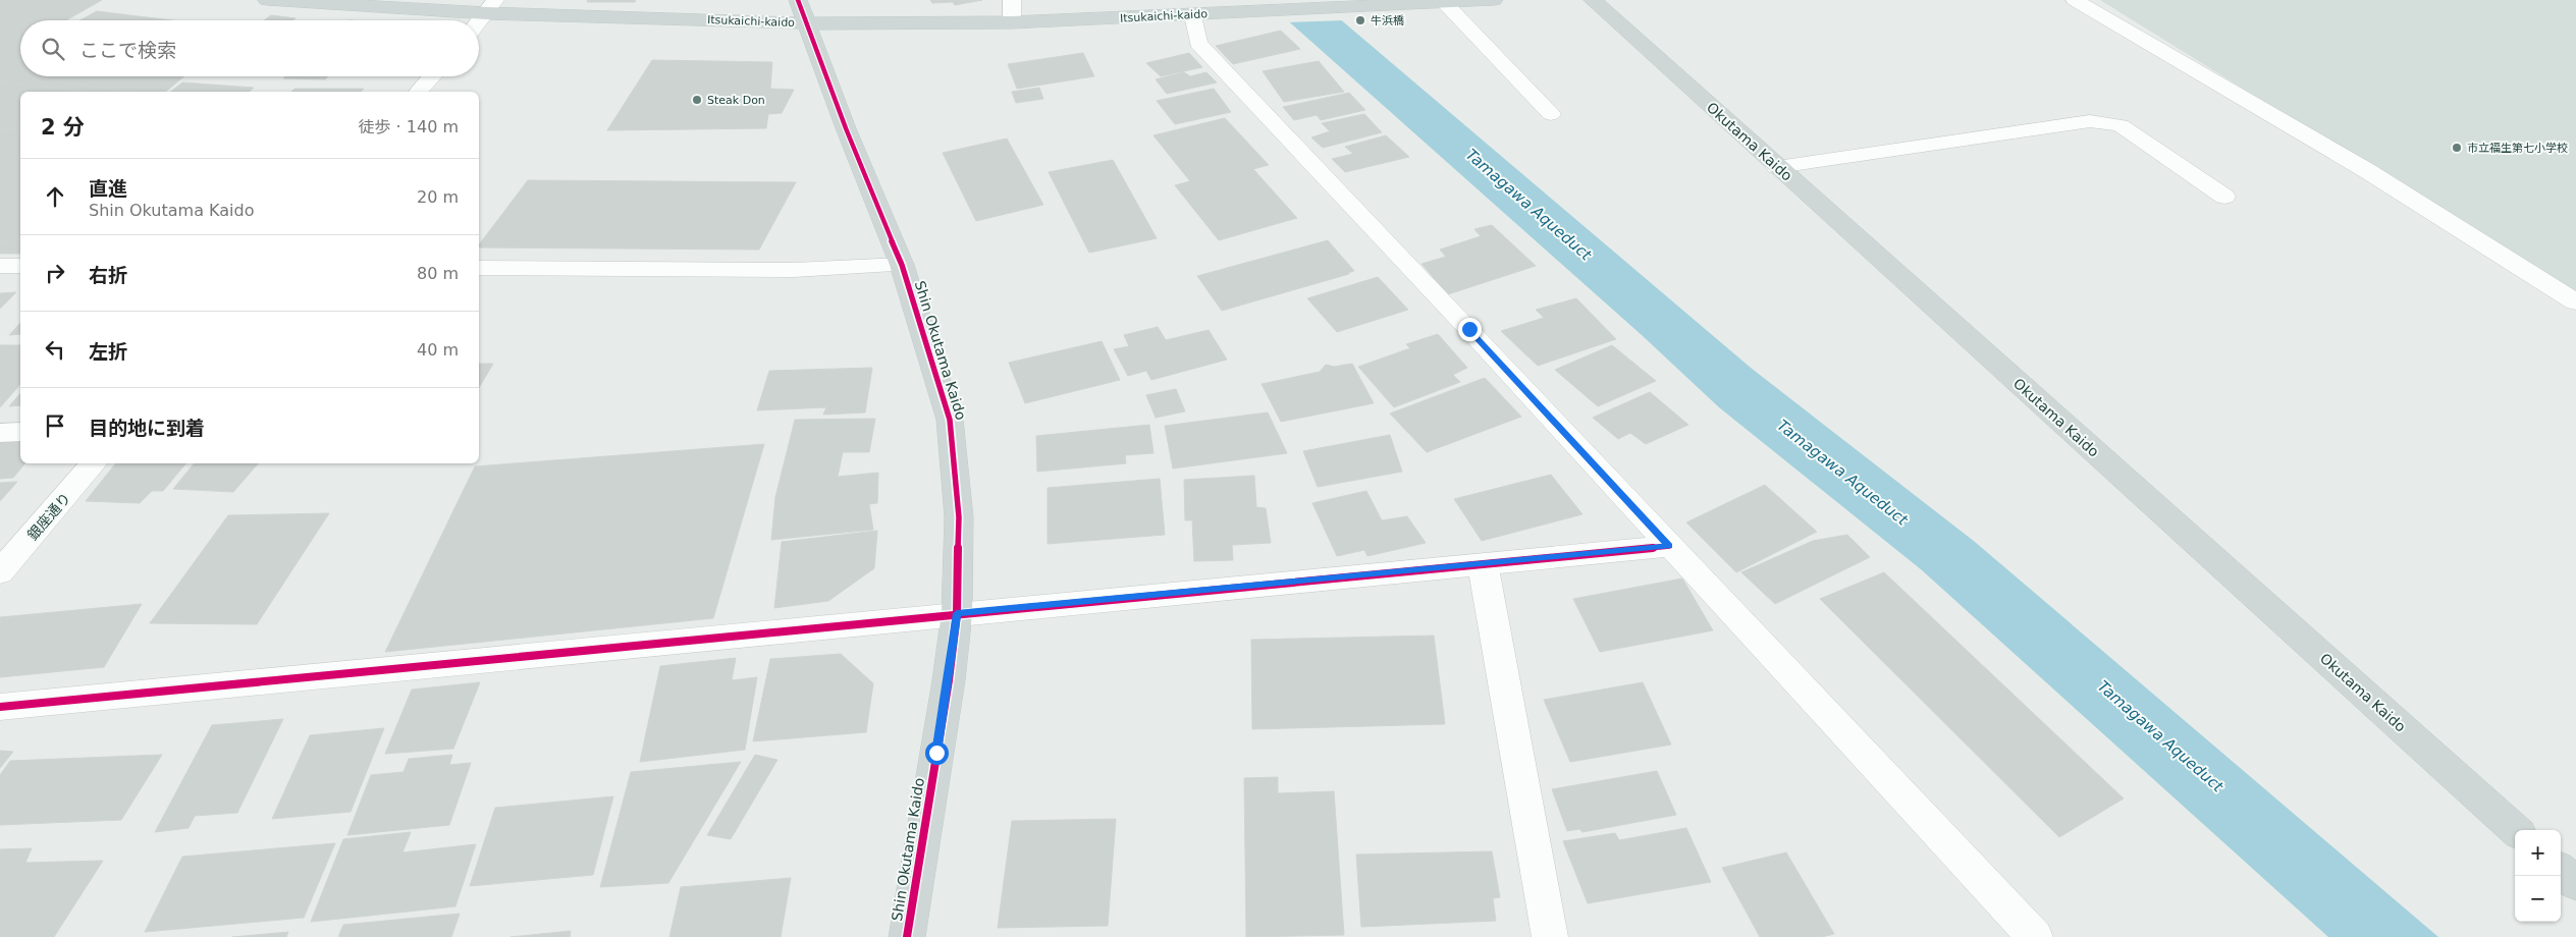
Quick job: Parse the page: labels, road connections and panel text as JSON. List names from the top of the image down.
{
  "streets": {
    "main road": ["Itsukaichi-kaido", "Okutama Kaido", "Shin Okutama Kaido"],
    "street": ["銀座通り"]
  },
  "crossings": [
    ["Itsukaichi-kaido", "Shin Okutama Kaido"]
  ],
  "water": ["Tamagawa Aqueduct"],
  "places": ["牛浜橋", "Steak Don", "市立福生第七小学校"],
  "page": {
    "search": "ここで検索",
    "heading": ["2 分", "徒歩 · 140 m"],
    "list": [
      ["直進", "Shin Okutama Kaido", "20 m"],
      ["右折", "80 m"],
      ["左折", "40 m"],
      "目的地に到着"
    ],
    "map_buttons": ["+", "−"]
  }
}
